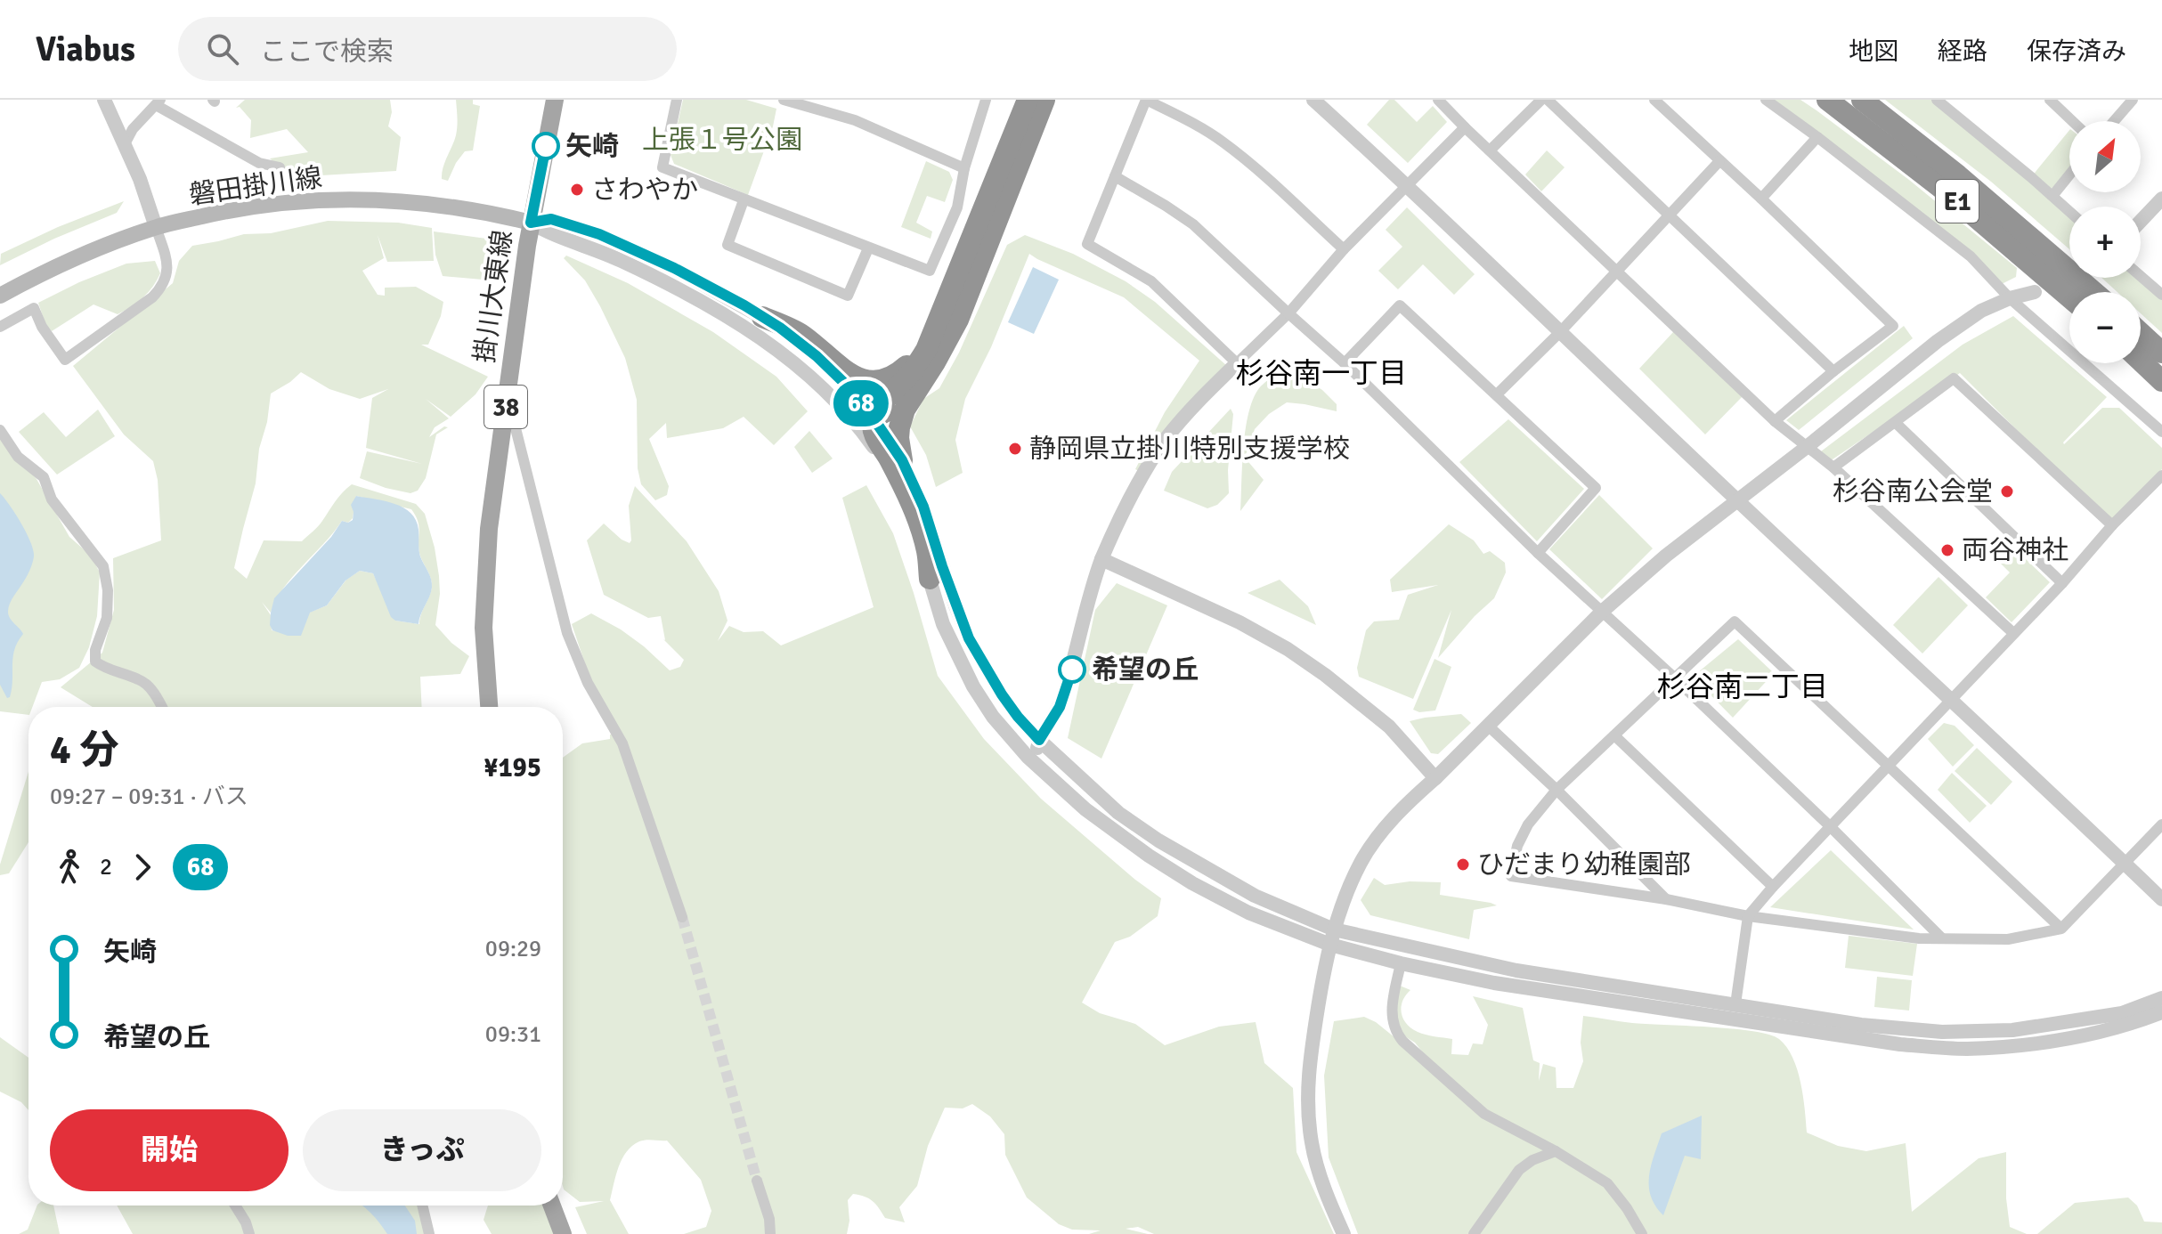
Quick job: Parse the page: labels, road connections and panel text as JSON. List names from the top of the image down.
{
  "streets": {
    "highway": ["E1"],
    "main road": ["磐田掛川線", "掛川大東線", "38"]
  },
  "crossings": [
    ["磐田掛川線", "掛川大東線"]
  ],
  "districts": ["杉谷南一丁目", "杉谷南二丁目"],
  "parks": ["上張１号公園"],
  "places": [
    "矢崎",
    "さわやか",
    "静岡県立掛川特別支援学校",
    "杉谷南公会堂",
    "両谷神社",
    "希望の丘",
    "ひだまり幼稚園部"
  ],
  "lines": ["bus line 68"],
  "north": "top right",
  "page": {
    "header": "Viabus",
    "search": "ここで検索",
    "nav": ["地図", "経路", "保存済み"],
    "on_map": "68",
    "map_buttons": ["+", "−"],
    "heading": ["4 分", "09:27 – 09:31 · バス", "¥195"],
    "legs": ["2", "68"],
    "list": [
      {
        "name": "矢崎",
        "value": "09:29"
      },
      {
        "name": "希望の丘",
        "value": "09:31"
      }
    ],
    "buttons": ["開始", "きっぷ"]
  }
}
